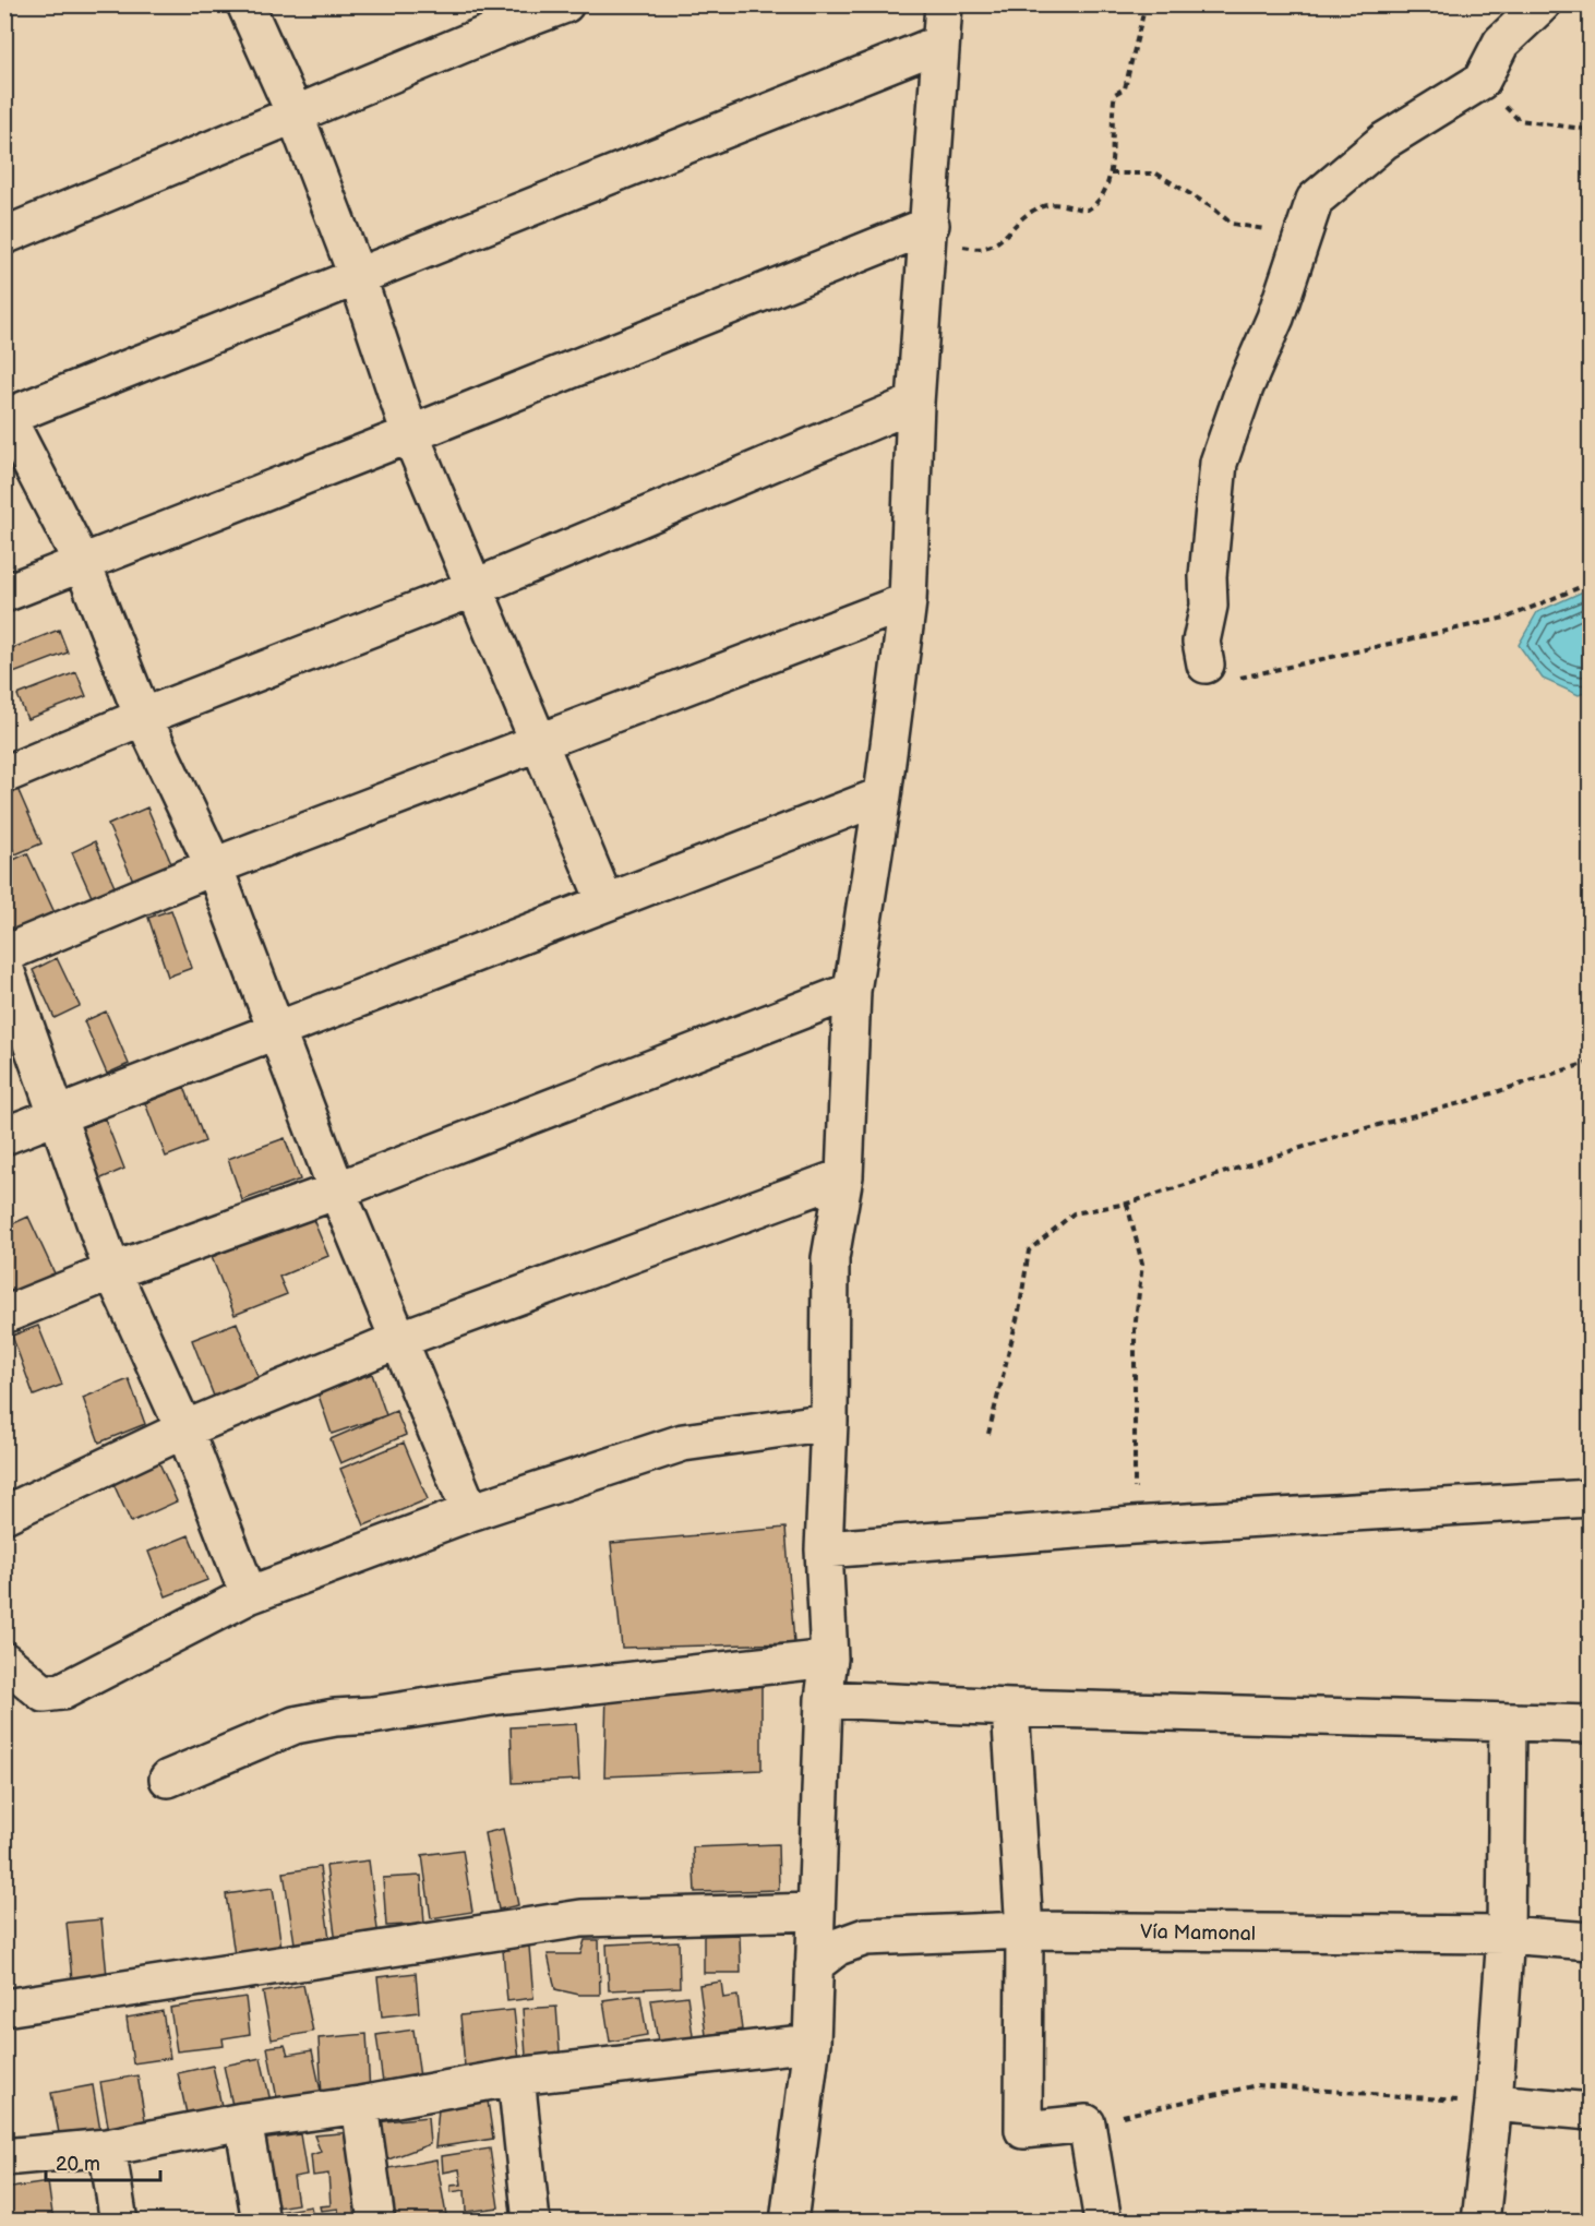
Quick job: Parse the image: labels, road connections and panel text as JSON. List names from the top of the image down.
{
  "streets": {
    "street": ["Vía Mamonal"]
  },
  "scale_bar": "20 m"
}
